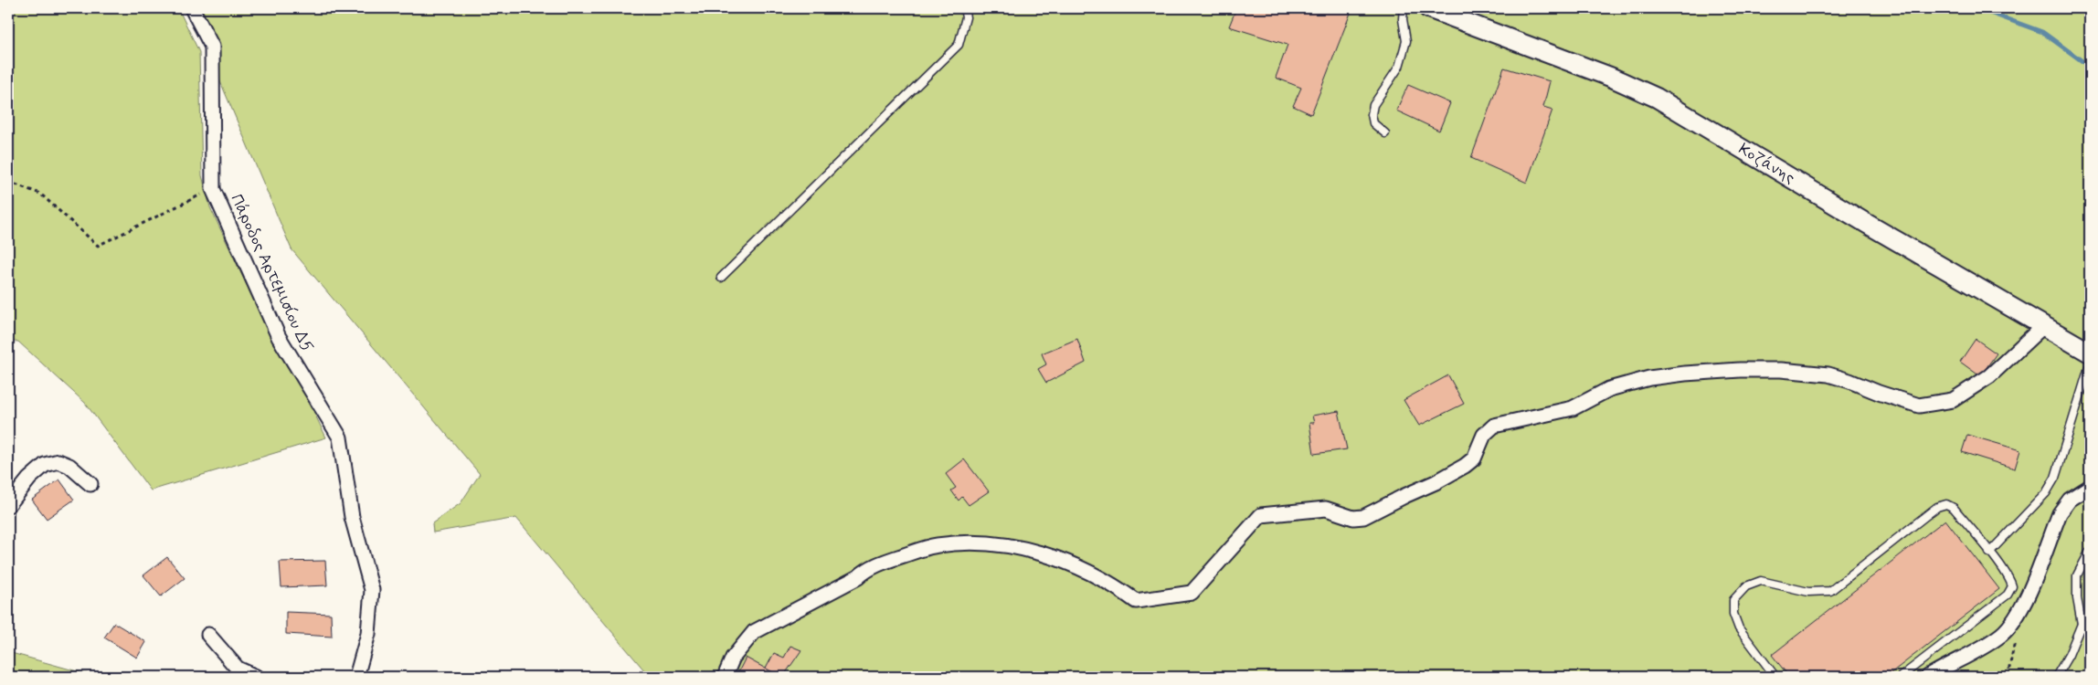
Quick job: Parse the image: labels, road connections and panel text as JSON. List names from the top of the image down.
{
  "streets": {
    "street": ["Κοζάνης", "Πάροδος Αρτεμισίου Δ5"]
  }
}
